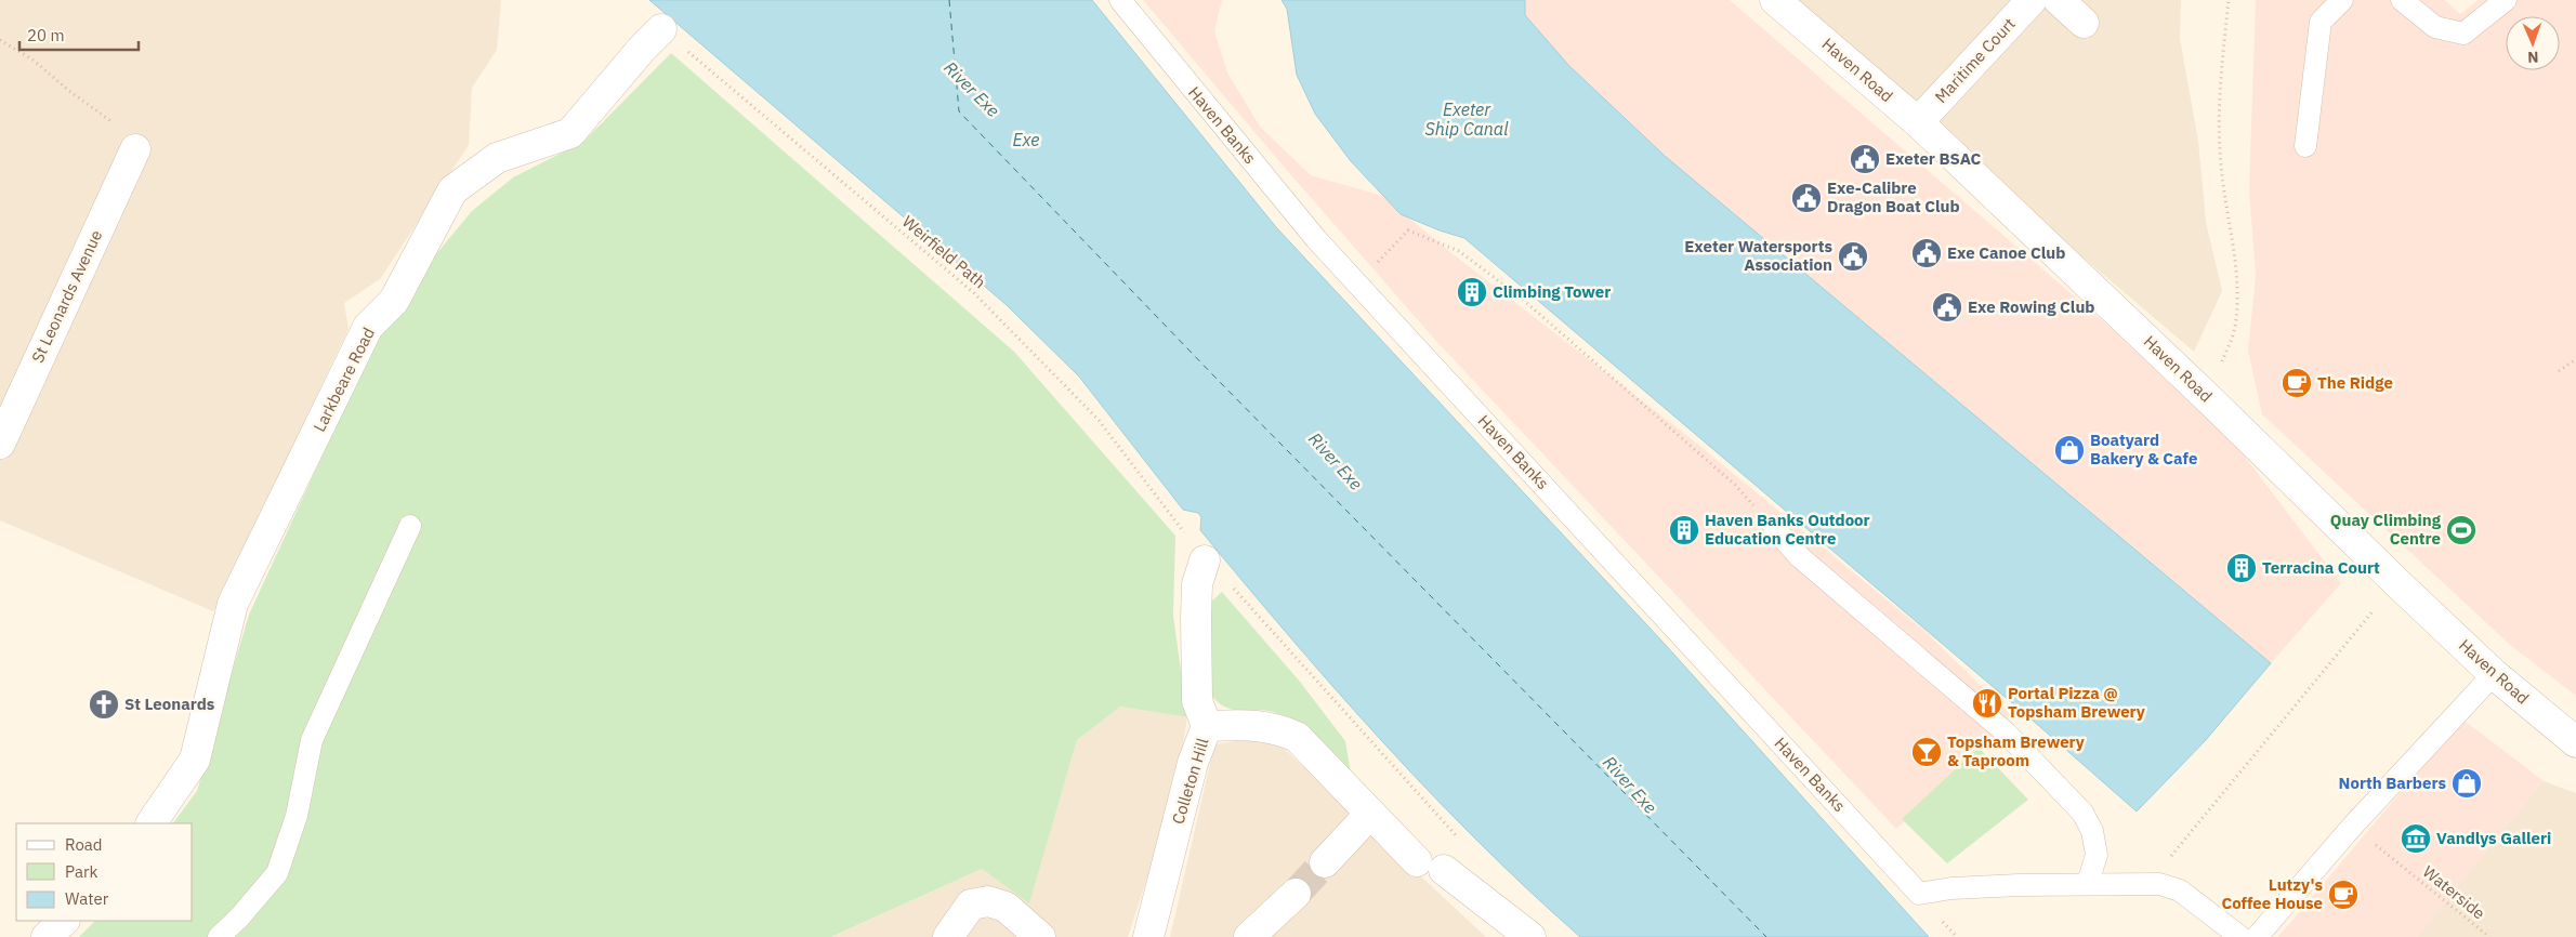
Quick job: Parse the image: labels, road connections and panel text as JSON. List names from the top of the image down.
{
  "streets": {
    "street": [
      "Maritime Court",
      "Haven Road",
      "St Leonards Avenue",
      "Larkbeare Road",
      "Colleton Hill"
    ],
    "lane": ["Haven Banks"],
    "path": ["Weirfield Path", "Waterside"]
  },
  "crossings": [
    ["Maritime Court", "Haven Road"],
    ["Weirfield Path", "Larkbeare Road"],
    ["Weirfield Path", "Colleton Hill"]
  ],
  "water": ["River Exe", "Exeter Ship Canal", "Exe"],
  "places": {
    "public building": [
      "Exeter BSAC",
      "Exe-Calibre Dragon Boat Club",
      "Exe Canoe Club",
      "Exeter Watersports Association",
      "Exe Rowing Club"
    ],
    "building": ["Climbing Tower", "Haven Banks Outdoor Education Centre", "Terracina Court"],
    "cafe": ["The Ridge", "Lutzy's Coffee House"],
    "shop": ["Boatyard Bakery & Cafe", "North Barbers"],
    "sports": ["Quay Climbing Centre"],
    "restaurant": ["Portal Pizza @ Topsham Brewery"],
    "church": ["St Leonards"],
    "bar": ["Topsham Brewery & Taproom"],
    "museum": ["Vandlys Galleri"]
  },
  "legend": ["Road", "Park", "Water"],
  "scale_bar": "20 m",
  "north": "bottom"
}
